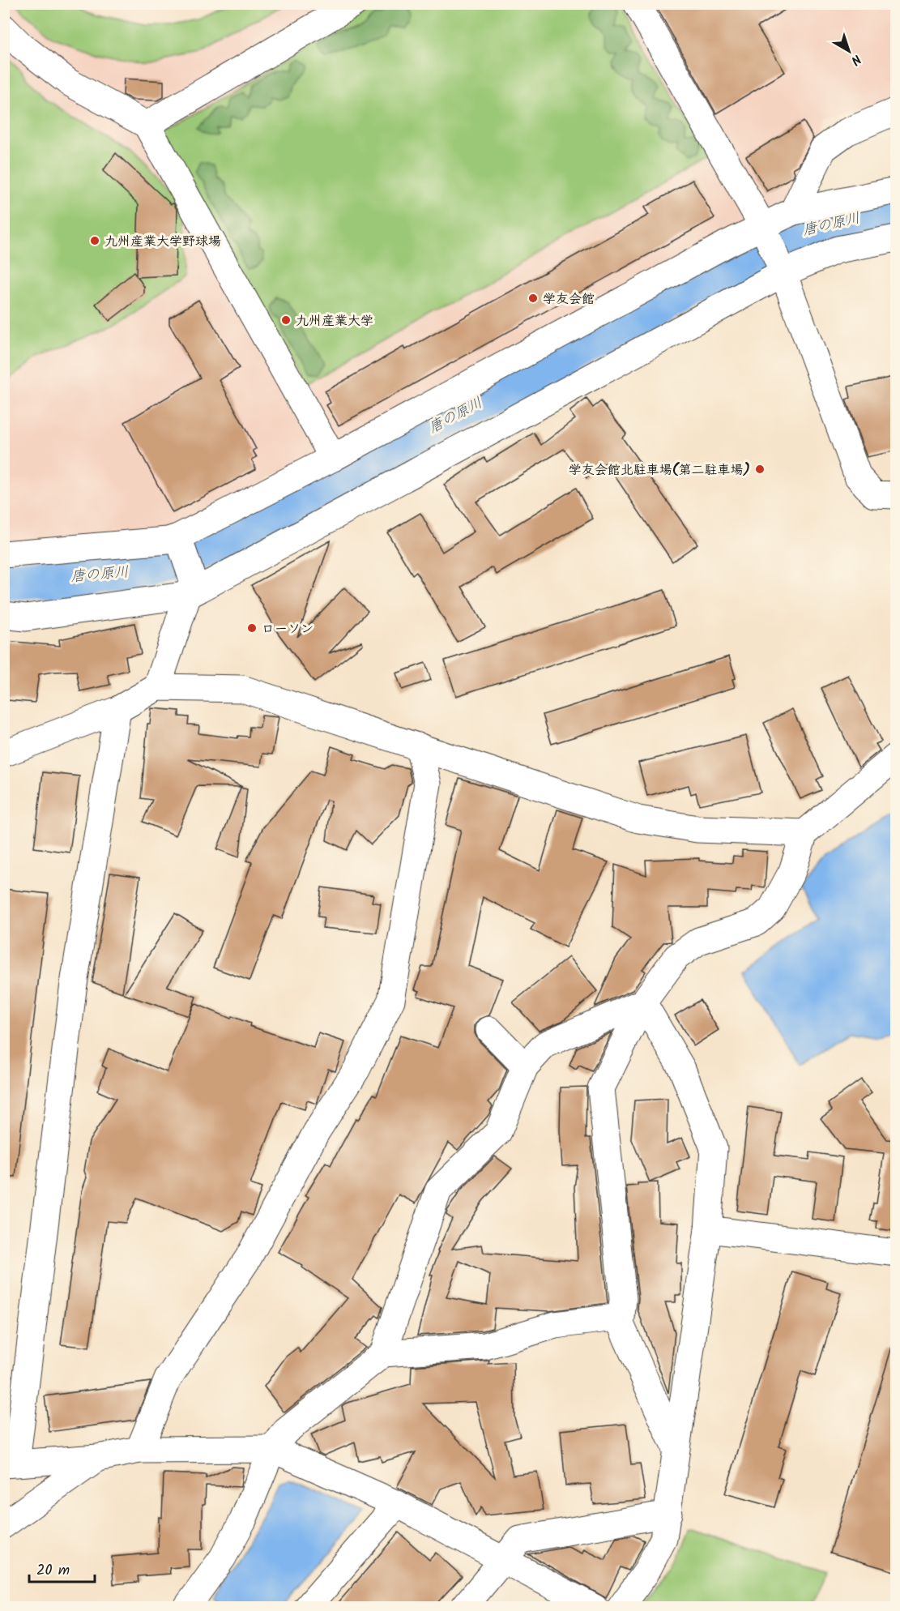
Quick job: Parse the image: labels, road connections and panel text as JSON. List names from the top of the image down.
{
  "water": ["唐の原川"],
  "places": [
    "九州産業大学野球場",
    "学友会館",
    "九州産業大学",
    "学友会館北駐車場(第二駐車場)",
    "ローソン"
  ],
  "scale_bar": "20 m",
  "north": "bottom right"
}
